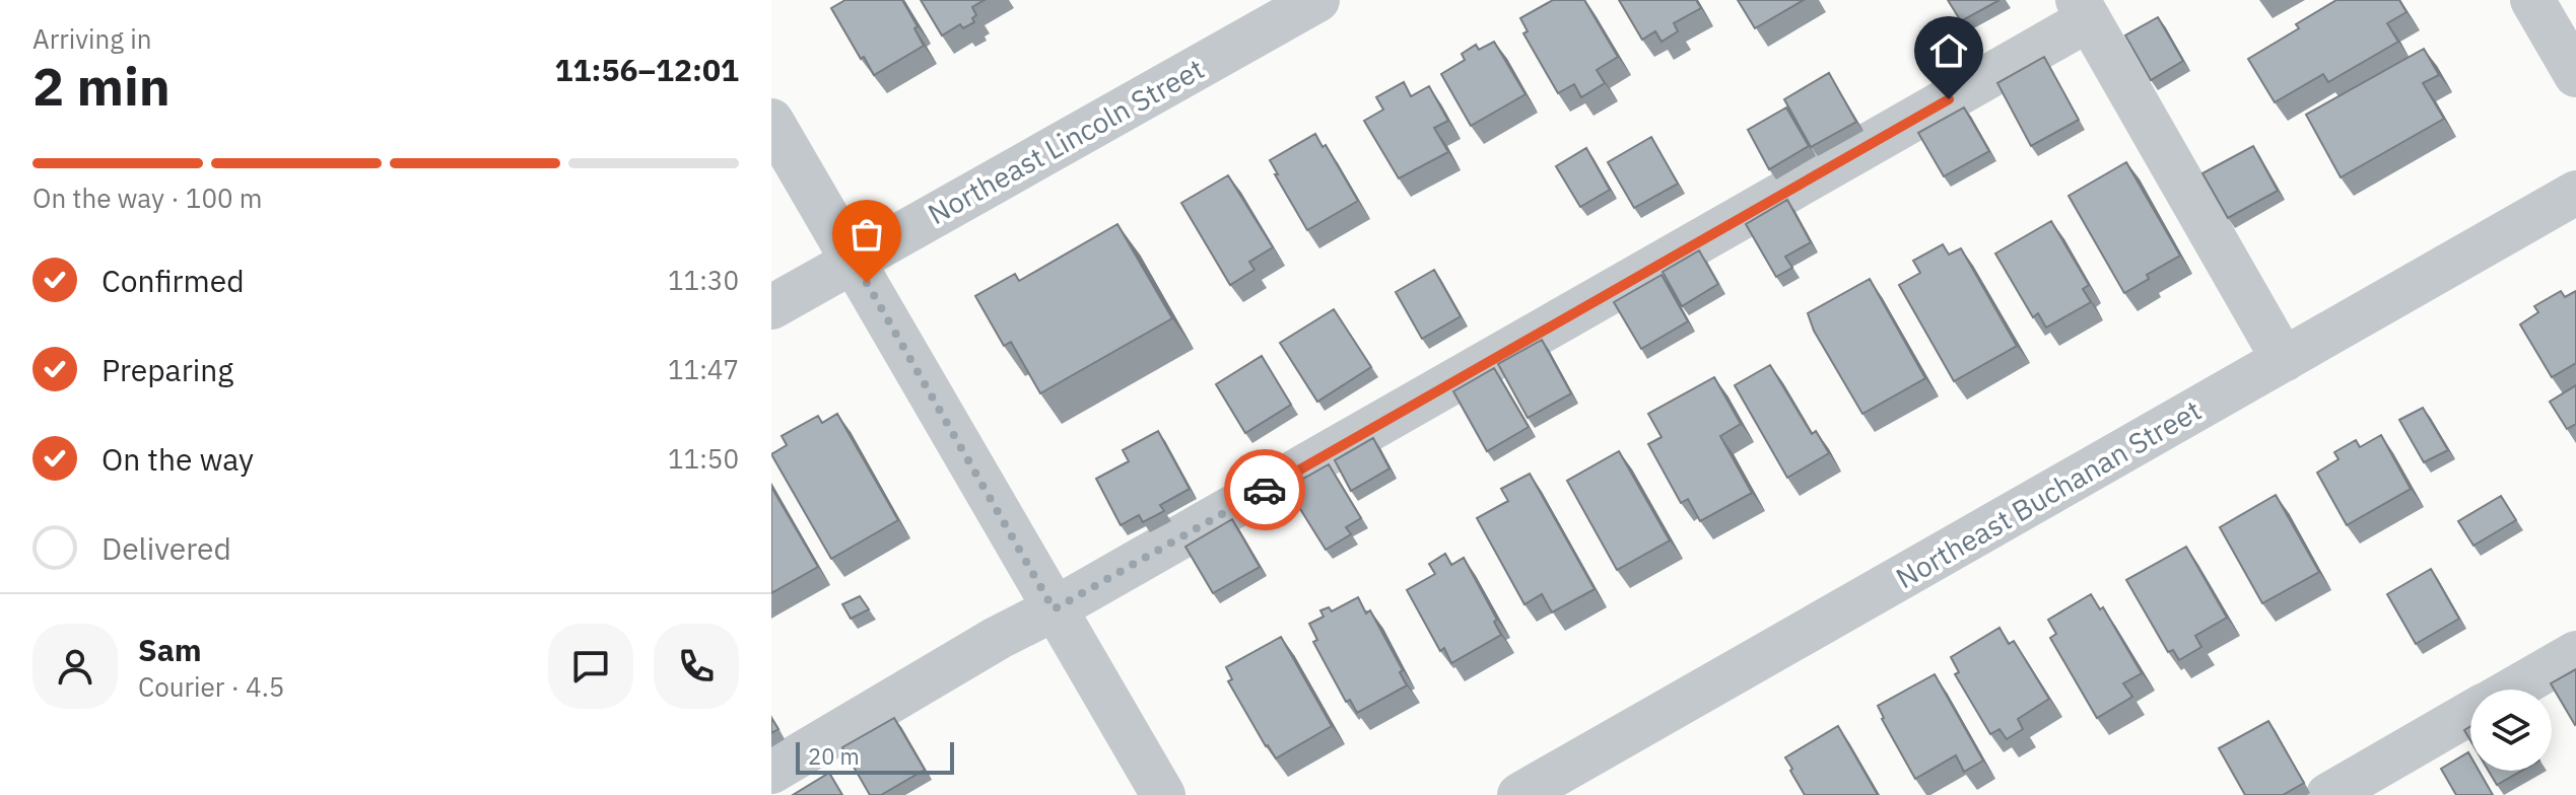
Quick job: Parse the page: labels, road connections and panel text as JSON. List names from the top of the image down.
{
  "streets": {
    "street": ["Northeast Lincoln Street", "Northeast Buchanan Street"]
  },
  "scale_bar": "20 m",
  "page": {
    "heading": ["2 min", "Arriving in", "11:56–12:01"],
    "panel": ["Sam", "Courier · 4.5"],
    "bar": "On the way · 100 m",
    "list": [
      ["Confirmed", "11:30"],
      ["Preparing", "11:47"],
      ["On the way", "11:50"],
      "Delivered"
    ],
    "scale": "20 m"
  }
}
